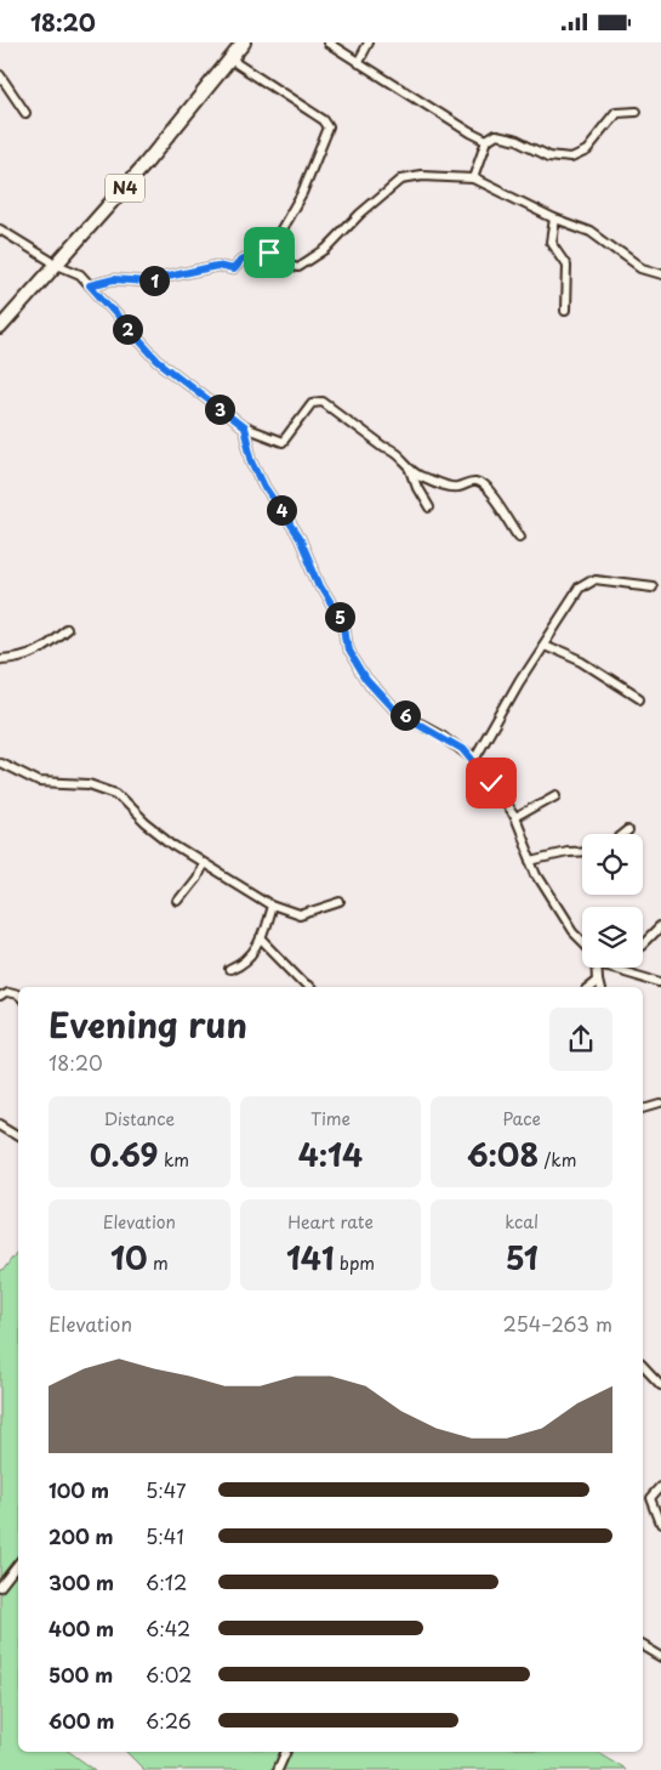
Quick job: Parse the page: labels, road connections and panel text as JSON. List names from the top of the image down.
{
  "streets": {
    "highway": ["N4"]
  },
  "page": {
    "status": "18:20",
    "pins": [
      "1",
      "2",
      "3",
      "4",
      "5",
      "6"
    ],
    "heading": ["Evening run", "18:20"],
    "stats": [
      ["Distance", "0.69 km"],
      ["Time", "4:14"],
      ["Pace", "6:08 /km"],
      ["Elevation", "10 m"],
      ["Heart rate", "141 bpm"],
      ["kcal", "51"]
    ],
    "chart": ["Elevation", "254–263 m"],
    "list": [
      {
        "name": "100 m",
        "note": "5:47"
      },
      {
        "name": "200 m",
        "note": "5:41"
      },
      {
        "name": "300 m",
        "note": "6:12"
      },
      {
        "name": "400 m",
        "note": "6:42"
      },
      {
        "name": "500 m",
        "note": "6:02"
      },
      {
        "name": "600 m",
        "note": "6:26"
      }
    ]
  }
}
